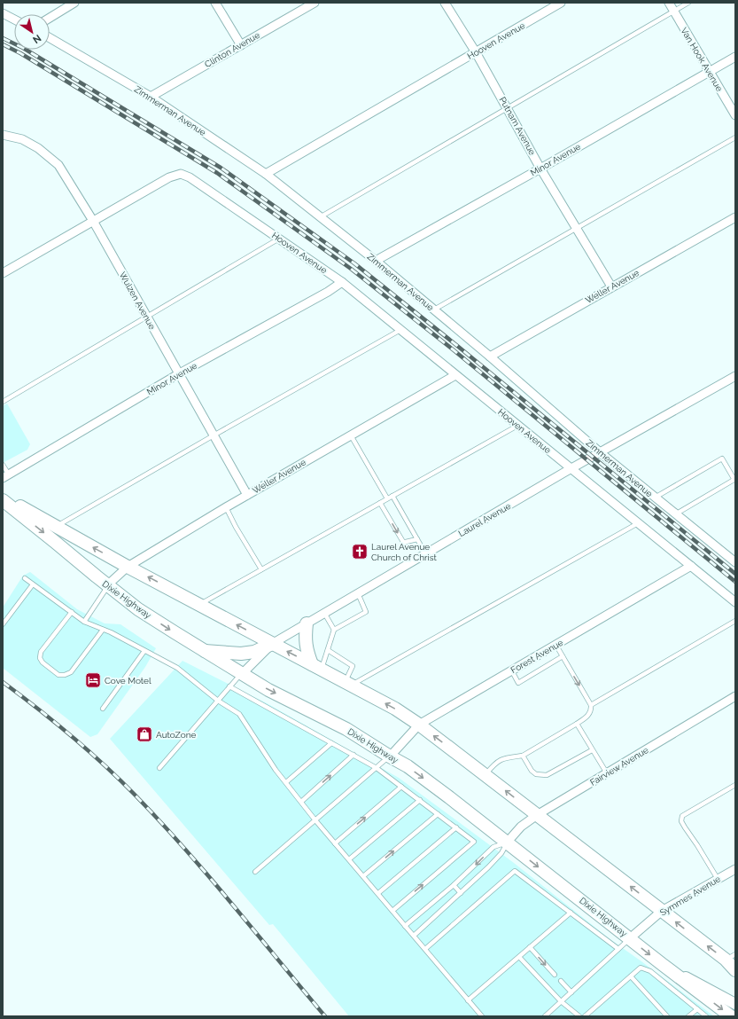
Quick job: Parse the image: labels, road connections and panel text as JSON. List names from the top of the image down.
{
  "streets": {
    "main road": ["Dixie Highway"],
    "street": [
      "Hooven Avenue",
      "Clinton Avenue",
      "Van Hook Avenue",
      "Zimmerman Avenue",
      "Putnam Avenue",
      "Minor Avenue",
      "Weller Avenue",
      "Wulzen Avenue",
      "Laurel Avenue",
      "Forest Avenue",
      "Fairview Avenue",
      "Symmes Avenue"
    ]
  },
  "crossings": [
    ["Hooven Avenue", "Zimmerman Avenue"],
    ["Hooven Avenue", "Putnam Avenue"],
    ["Hooven Avenue", "Minor Avenue"],
    ["Hooven Avenue", "Weller Avenue"],
    ["Hooven Avenue", "Wulzen Avenue"],
    ["Hooven Avenue", "Laurel Avenue"],
    ["Clinton Avenue", "Zimmerman Avenue"],
    ["Van Hook Avenue", "Minor Avenue"],
    ["Zimmerman Avenue", "Minor Avenue"],
    ["Zimmerman Avenue", "Weller Avenue"],
    ["Zimmerman Avenue", "Laurel Avenue"],
    ["Putnam Avenue", "Minor Avenue"],
    ["Putnam Avenue", "Weller Avenue"],
    ["Minor Avenue", "Wulzen Avenue"],
    ["Weller Avenue", "Wulzen Avenue"],
    ["Weller Avenue", "Dixie Highway"],
    ["Laurel Avenue", "Dixie Highway"],
    ["Dixie Highway", "Forest Avenue"],
    ["Dixie Highway", "Fairview Avenue"],
    ["Dixie Highway", "Symmes Avenue"]
  ],
  "places": {
    "church": ["Laurel Avenue Church of Christ"],
    "hotel": ["Cove Motel"],
    "shop": ["AutoZone"]
  },
  "north": "bottom right"
}
